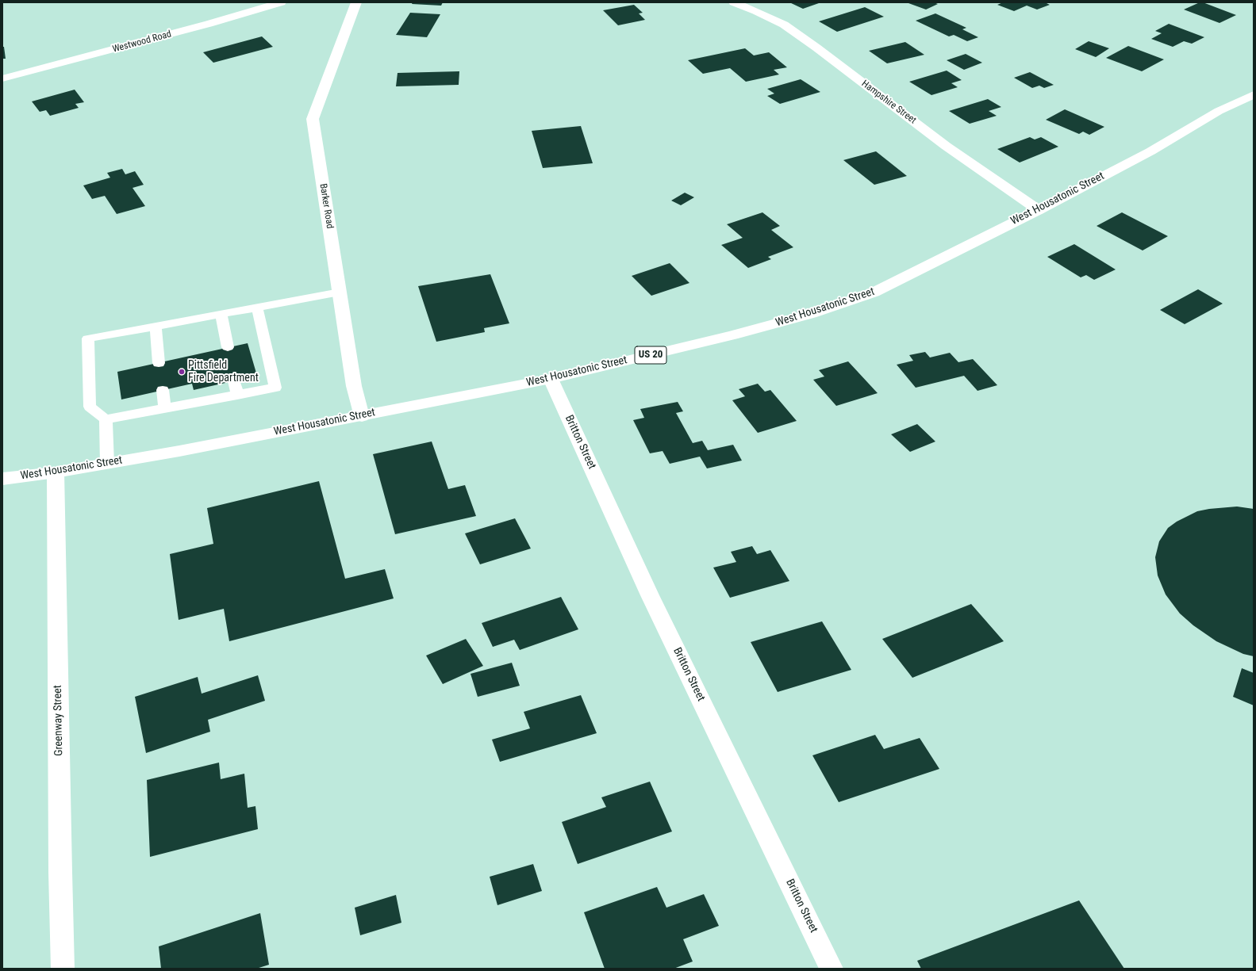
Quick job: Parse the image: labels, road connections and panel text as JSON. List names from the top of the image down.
{
  "streets": {
    "main road": [
      "Westwood Road",
      "Hampshire Street",
      "West Housatonic Street",
      "Barker Road",
      "US 20",
      "Britton Street",
      "Greenway Street"
    ]
  },
  "crossings": [
    ["Hampshire Street", "West Housatonic Street"],
    ["West Housatonic Street", "Barker Road"],
    ["West Housatonic Street", "Britton Street"],
    ["West Housatonic Street", "Greenway Street"]
  ],
  "places": ["Pittsfield Fire Department"]
}
